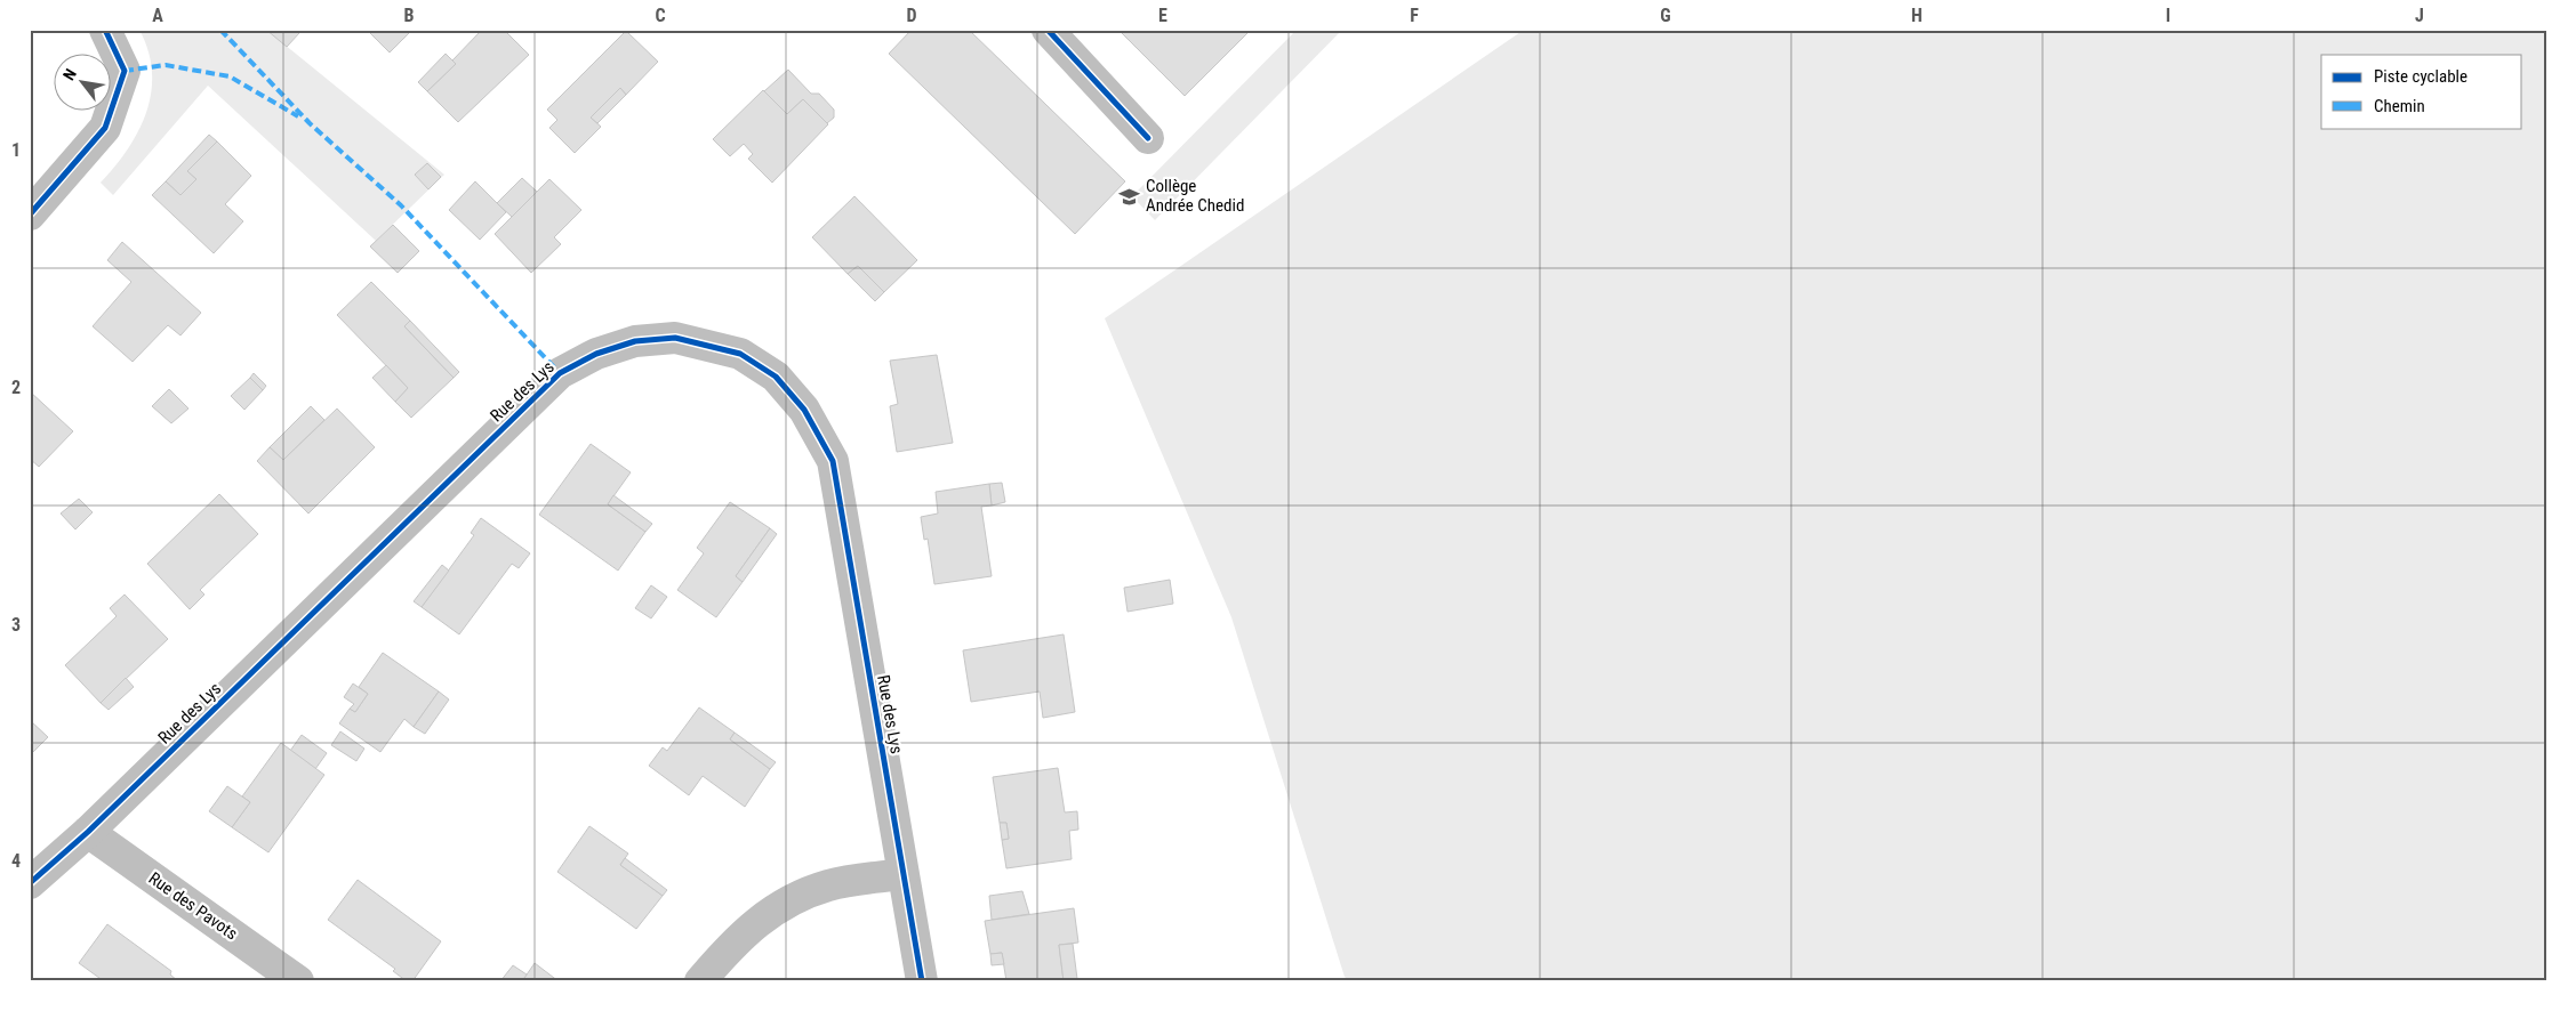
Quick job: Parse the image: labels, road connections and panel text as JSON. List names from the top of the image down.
{
  "streets": {
    "street": ["Rue des Lys", "Rue des Pavots"]
  },
  "crossings": [
    ["Rue des Lys", "Rue des Pavots"]
  ],
  "places": {
    "school or university": ["Collège Andrée Chedid"]
  },
  "legend": ["Piste cyclable", "Chemin"],
  "north": "top left",
  "grid": {
    "columns": [
      "A",
      "B",
      "C",
      "D",
      "E",
      "F",
      "G",
      "H",
      "I",
      "J"
    ],
    "rows": [
      "1",
      "2",
      "3",
      "4"
    ]
  }
}
